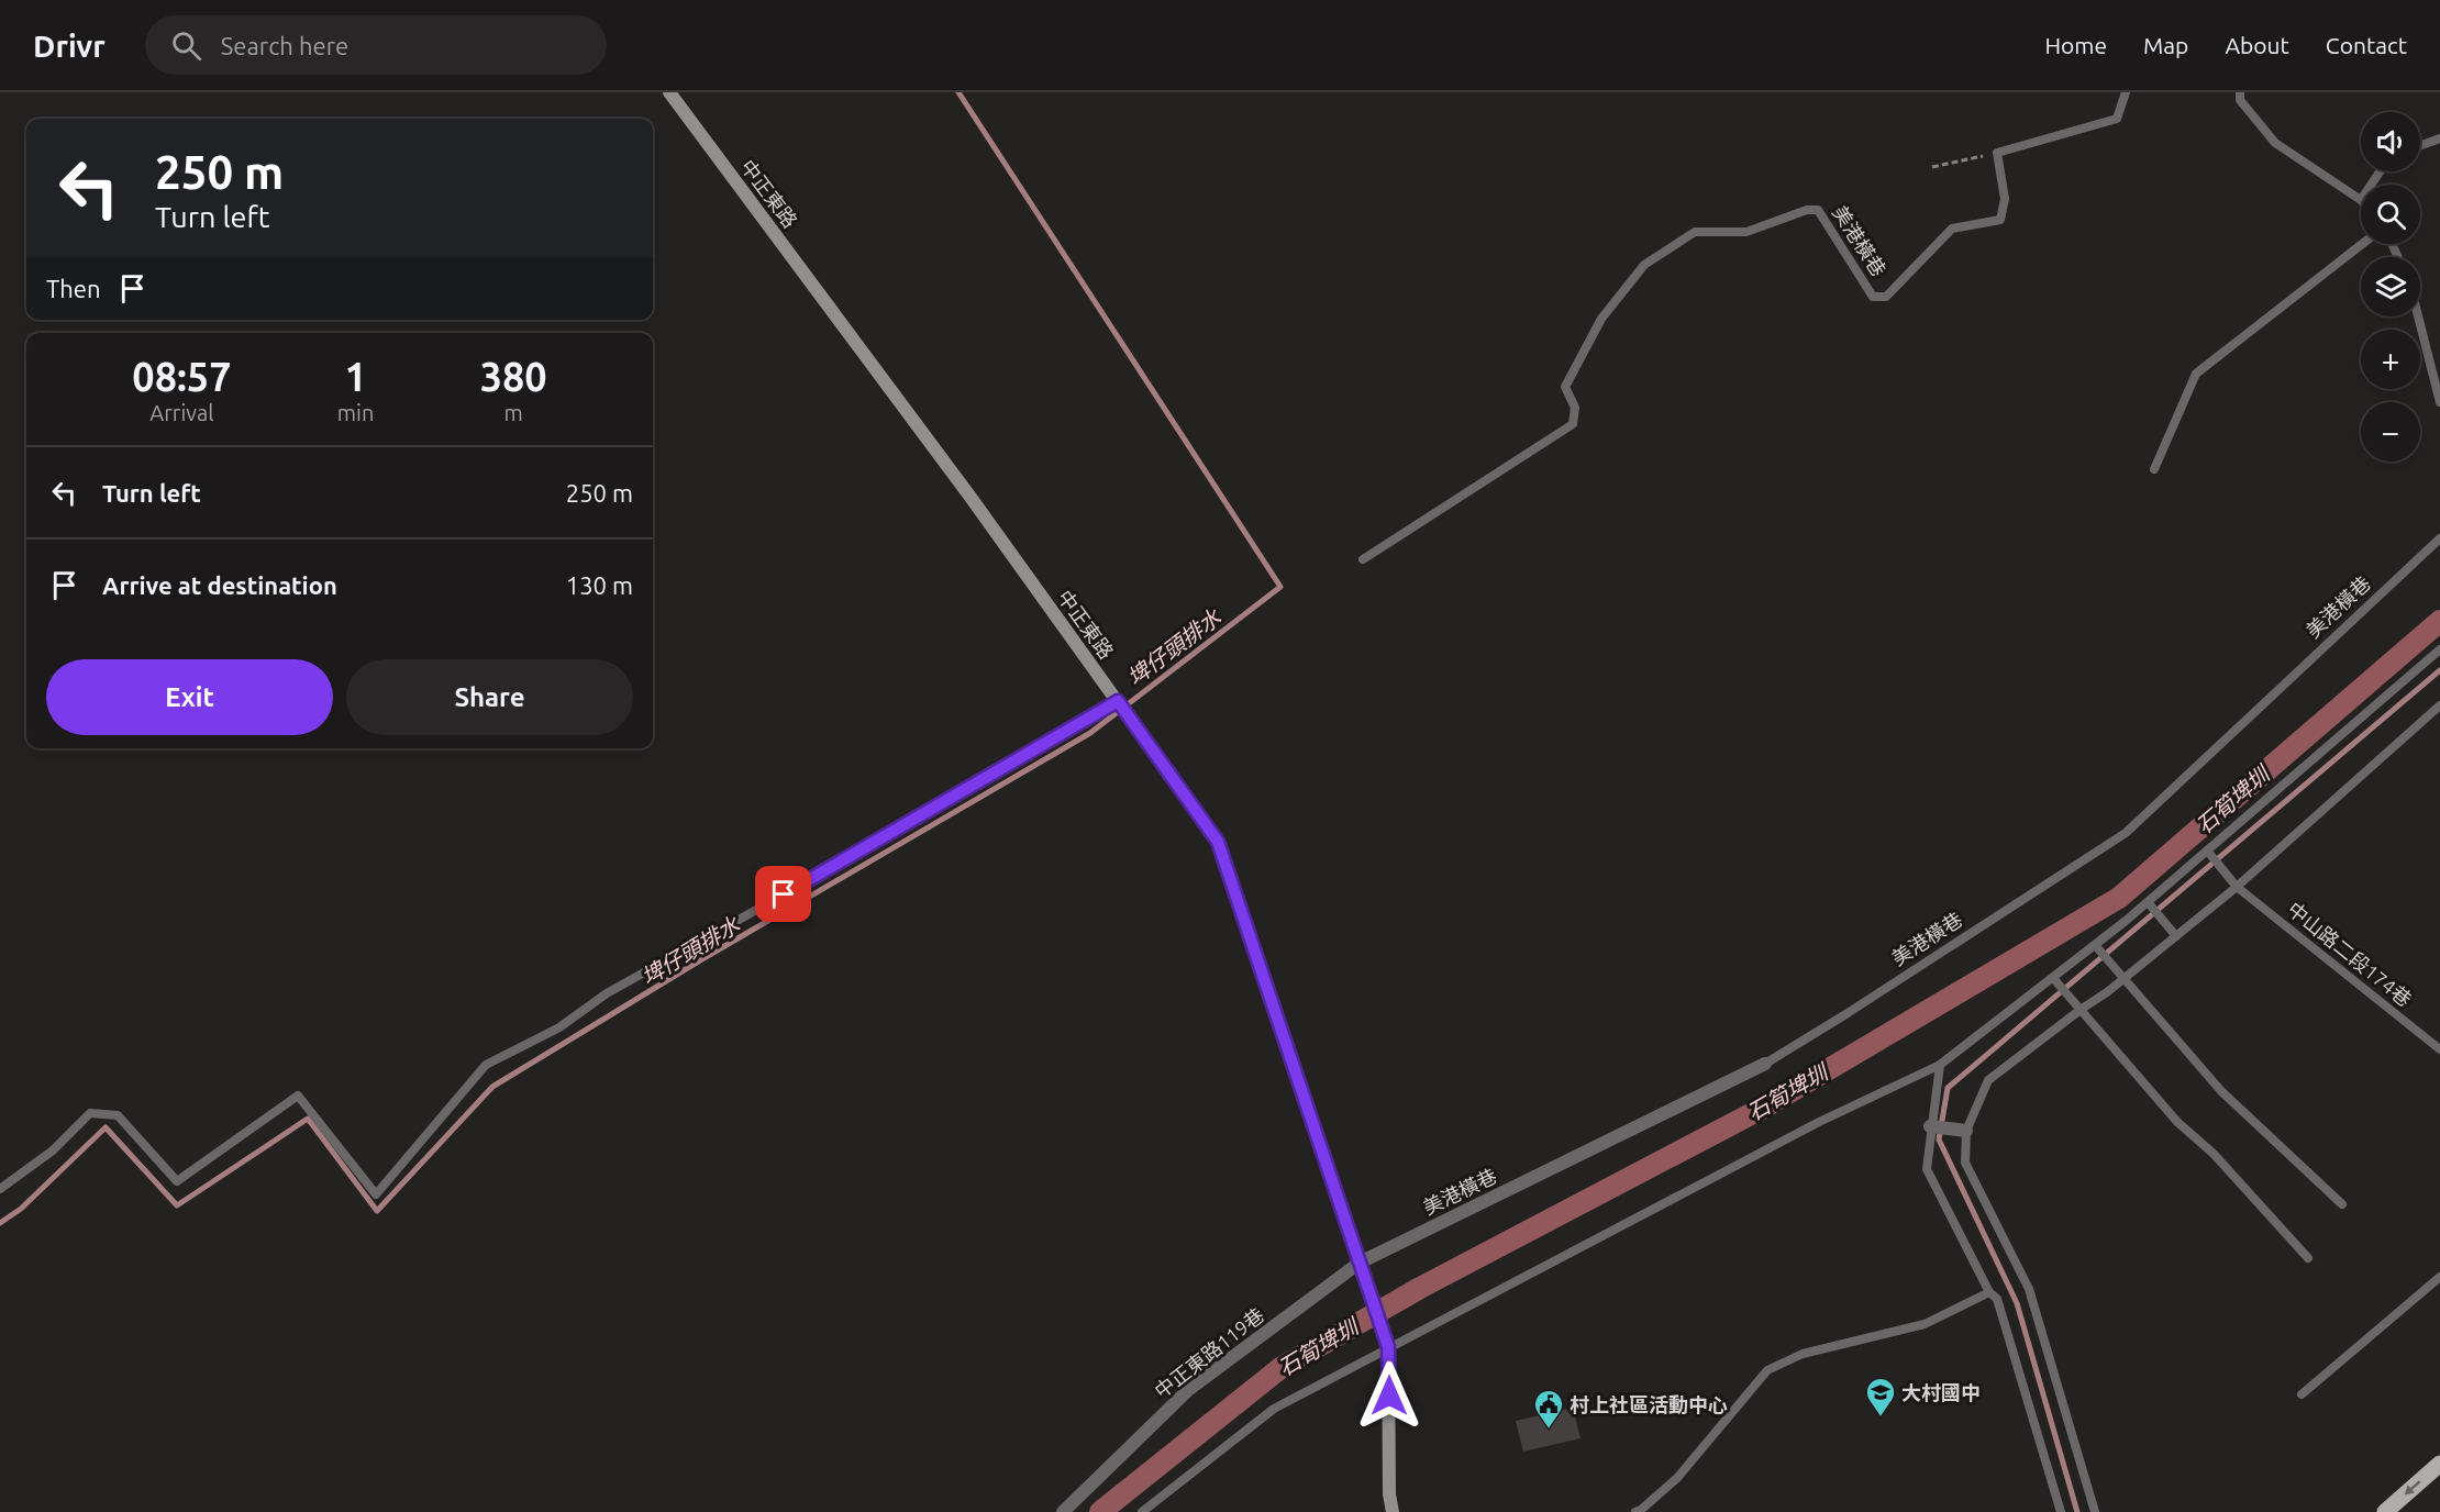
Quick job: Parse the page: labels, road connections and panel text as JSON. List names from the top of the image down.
{
  "streets": {
    "main road": ["中正東路"],
    "street": ["美港橫巷", "中正東路119巷"],
    "lane": ["中山路二段174巷"]
  },
  "crossings": [
    ["中正東路", "美港橫巷"],
    ["中正東路", "中正東路119巷"],
    ["美港橫巷", "中正東路119巷"]
  ],
  "water": ["埤仔頭排水", "石筍埤圳"],
  "places": {
    "school or university": ["大村國中"],
    "public building": ["村上社區活動中心"]
  },
  "page": {
    "header": "Drivr",
    "search": "Search here",
    "nav": [
      "Home",
      "Map",
      "About",
      "Contact"
    ],
    "map_buttons": ["+", "−"],
    "turn": ["250 m", "Turn left"],
    "then": "Then",
    "eta": [
      "08:57",
      "Arrival",
      "1",
      "min",
      "380",
      "m"
    ],
    "list": [
      {
        "name": "Turn left",
        "value": "250 m"
      },
      {
        "name": "Arrive at destination",
        "value": "130 m"
      }
    ],
    "buttons": ["Exit", "Share"]
  }
}
